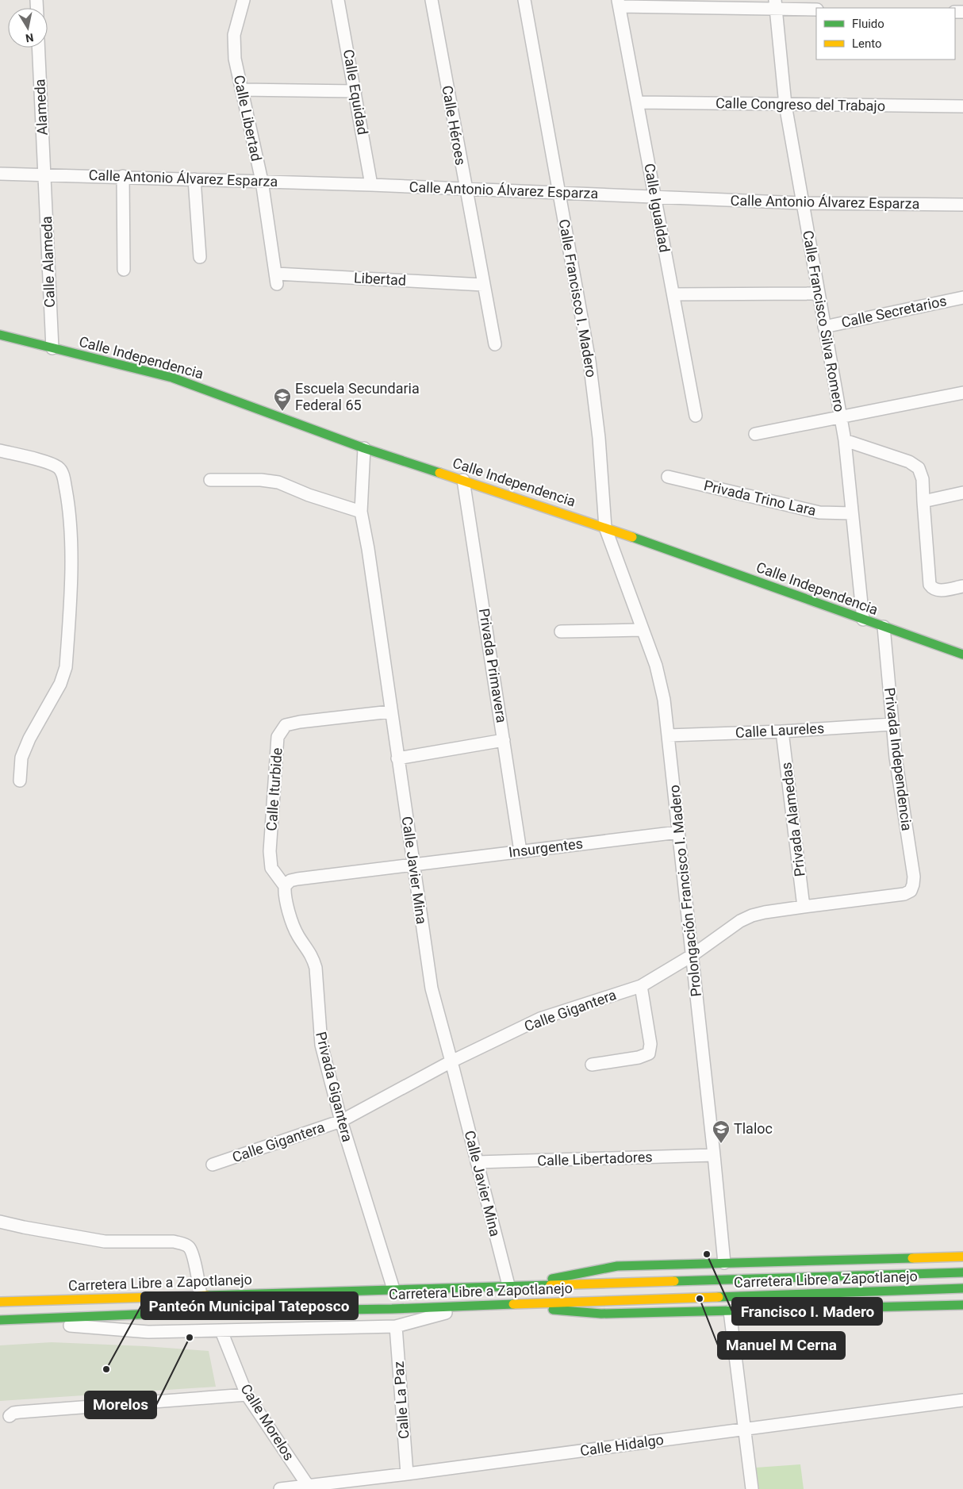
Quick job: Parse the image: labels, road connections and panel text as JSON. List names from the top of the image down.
{
  "streets": {
    "street": [
      "Calle Equidad",
      "Calle Congreso del Trabajo",
      "Alameda",
      "Calle Libertad",
      "Calle Héroes",
      "Calle Antonio Álvarez Esparza",
      "Calle Igualdad",
      "Calle Alameda",
      "Libertad",
      "Calle Francisco I. Madero",
      "Calle Secretarios",
      "Calle Francisco Silva Romero",
      "Calle Independencia",
      "Privada Trino Lara",
      "Privada Primavera",
      "Calle Laureles",
      "Privada Independencia",
      "Calle Iturbide",
      "Privada Alamedas",
      "Insurgentes",
      "Calle Javier Mina",
      "Prolongación Francisco I. Madero",
      "Calle Gigantera",
      "Privada Gigantera",
      "Calle Libertadores",
      "Carretera Libre a Zapotlanejo",
      "Calle La Paz",
      "Calle Morelos",
      "Calle Hidalgo"
    ]
  },
  "crossings": [
    ["Calle Equidad", "Calle Antonio Álvarez Esparza"],
    ["Calle Congreso del Trabajo", "Calle Igualdad"],
    ["Calle Congreso del Trabajo", "Calle Francisco Silva Romero"],
    ["Alameda", "Calle Antonio Álvarez Esparza"],
    ["Alameda", "Calle Alameda"],
    ["Calle Libertad", "Calle Antonio Álvarez Esparza"],
    ["Calle Libertad", "Libertad"],
    ["Calle Héroes", "Calle Antonio Álvarez Esparza"],
    ["Calle Héroes", "Libertad"],
    ["Calle Antonio Álvarez Esparza", "Calle Igualdad"],
    ["Calle Antonio Álvarez Esparza", "Calle Alameda"],
    ["Calle Antonio Álvarez Esparza", "Calle Francisco I. Madero"],
    ["Calle Antonio Álvarez Esparza", "Calle Francisco Silva Romero"],
    ["Calle Alameda", "Calle Independencia"],
    ["Calle Francisco I. Madero", "Calle Independencia"],
    ["Calle Francisco I. Madero", "Prolongación Francisco I. Madero"],
    ["Calle Secretarios", "Calle Francisco Silva Romero"],
    ["Calle Francisco Silva Romero", "Calle Independencia"],
    ["Calle Francisco Silva Romero", "Privada Trino Lara"],
    ["Calle Independencia", "Privada Primavera"],
    ["Calle Independencia", "Privada Independencia"],
    ["Calle Independencia", "Calle Javier Mina"],
    ["Calle Independencia", "Prolongación Francisco I. Madero"],
    ["Privada Primavera", "Insurgentes"],
    ["Calle Laureles", "Privada Independencia"],
    ["Calle Laureles", "Privada Alamedas"],
    ["Calle Laureles", "Prolongación Francisco I. Madero"],
    ["Privada Independencia", "Calle Gigantera"],
    ["Calle Iturbide", "Insurgentes"],
    ["Calle Iturbide", "Calle Javier Mina"],
    ["Calle Iturbide", "Privada Gigantera"],
    ["Privada Alamedas", "Calle Gigantera"],
    ["Insurgentes", "Calle Javier Mina"],
    ["Insurgentes", "Prolongación Francisco I. Madero"],
    ["Insurgentes", "Privada Gigantera"],
    ["Calle Javier Mina", "Calle Gigantera"],
    ["Calle Javier Mina", "Calle Libertadores"],
    ["Calle Javier Mina", "Carretera Libre a Zapotlanejo"],
    ["Prolongación Francisco I. Madero", "Calle Gigantera"],
    ["Prolongación Francisco I. Madero", "Calle Libertadores"],
    ["Calle Gigantera", "Privada Gigantera"],
    ["Privada Gigantera", "Carretera Libre a Zapotlanejo"],
    ["Calle La Paz", "Calle Hidalgo"],
    ["Calle Morelos", "Calle Hidalgo"]
  ],
  "places": {
    "school or university": ["Escuela Secundaria Federal 65", "Tlaloc"],
    "other": [
      "Francisco I. Madero",
      "Manuel M Cerna",
      "Morelos",
      "Panteón Municipal Tateposco"
    ]
  },
  "legend": ["Fluido", "Lento"],
  "north": "bottom"
}
